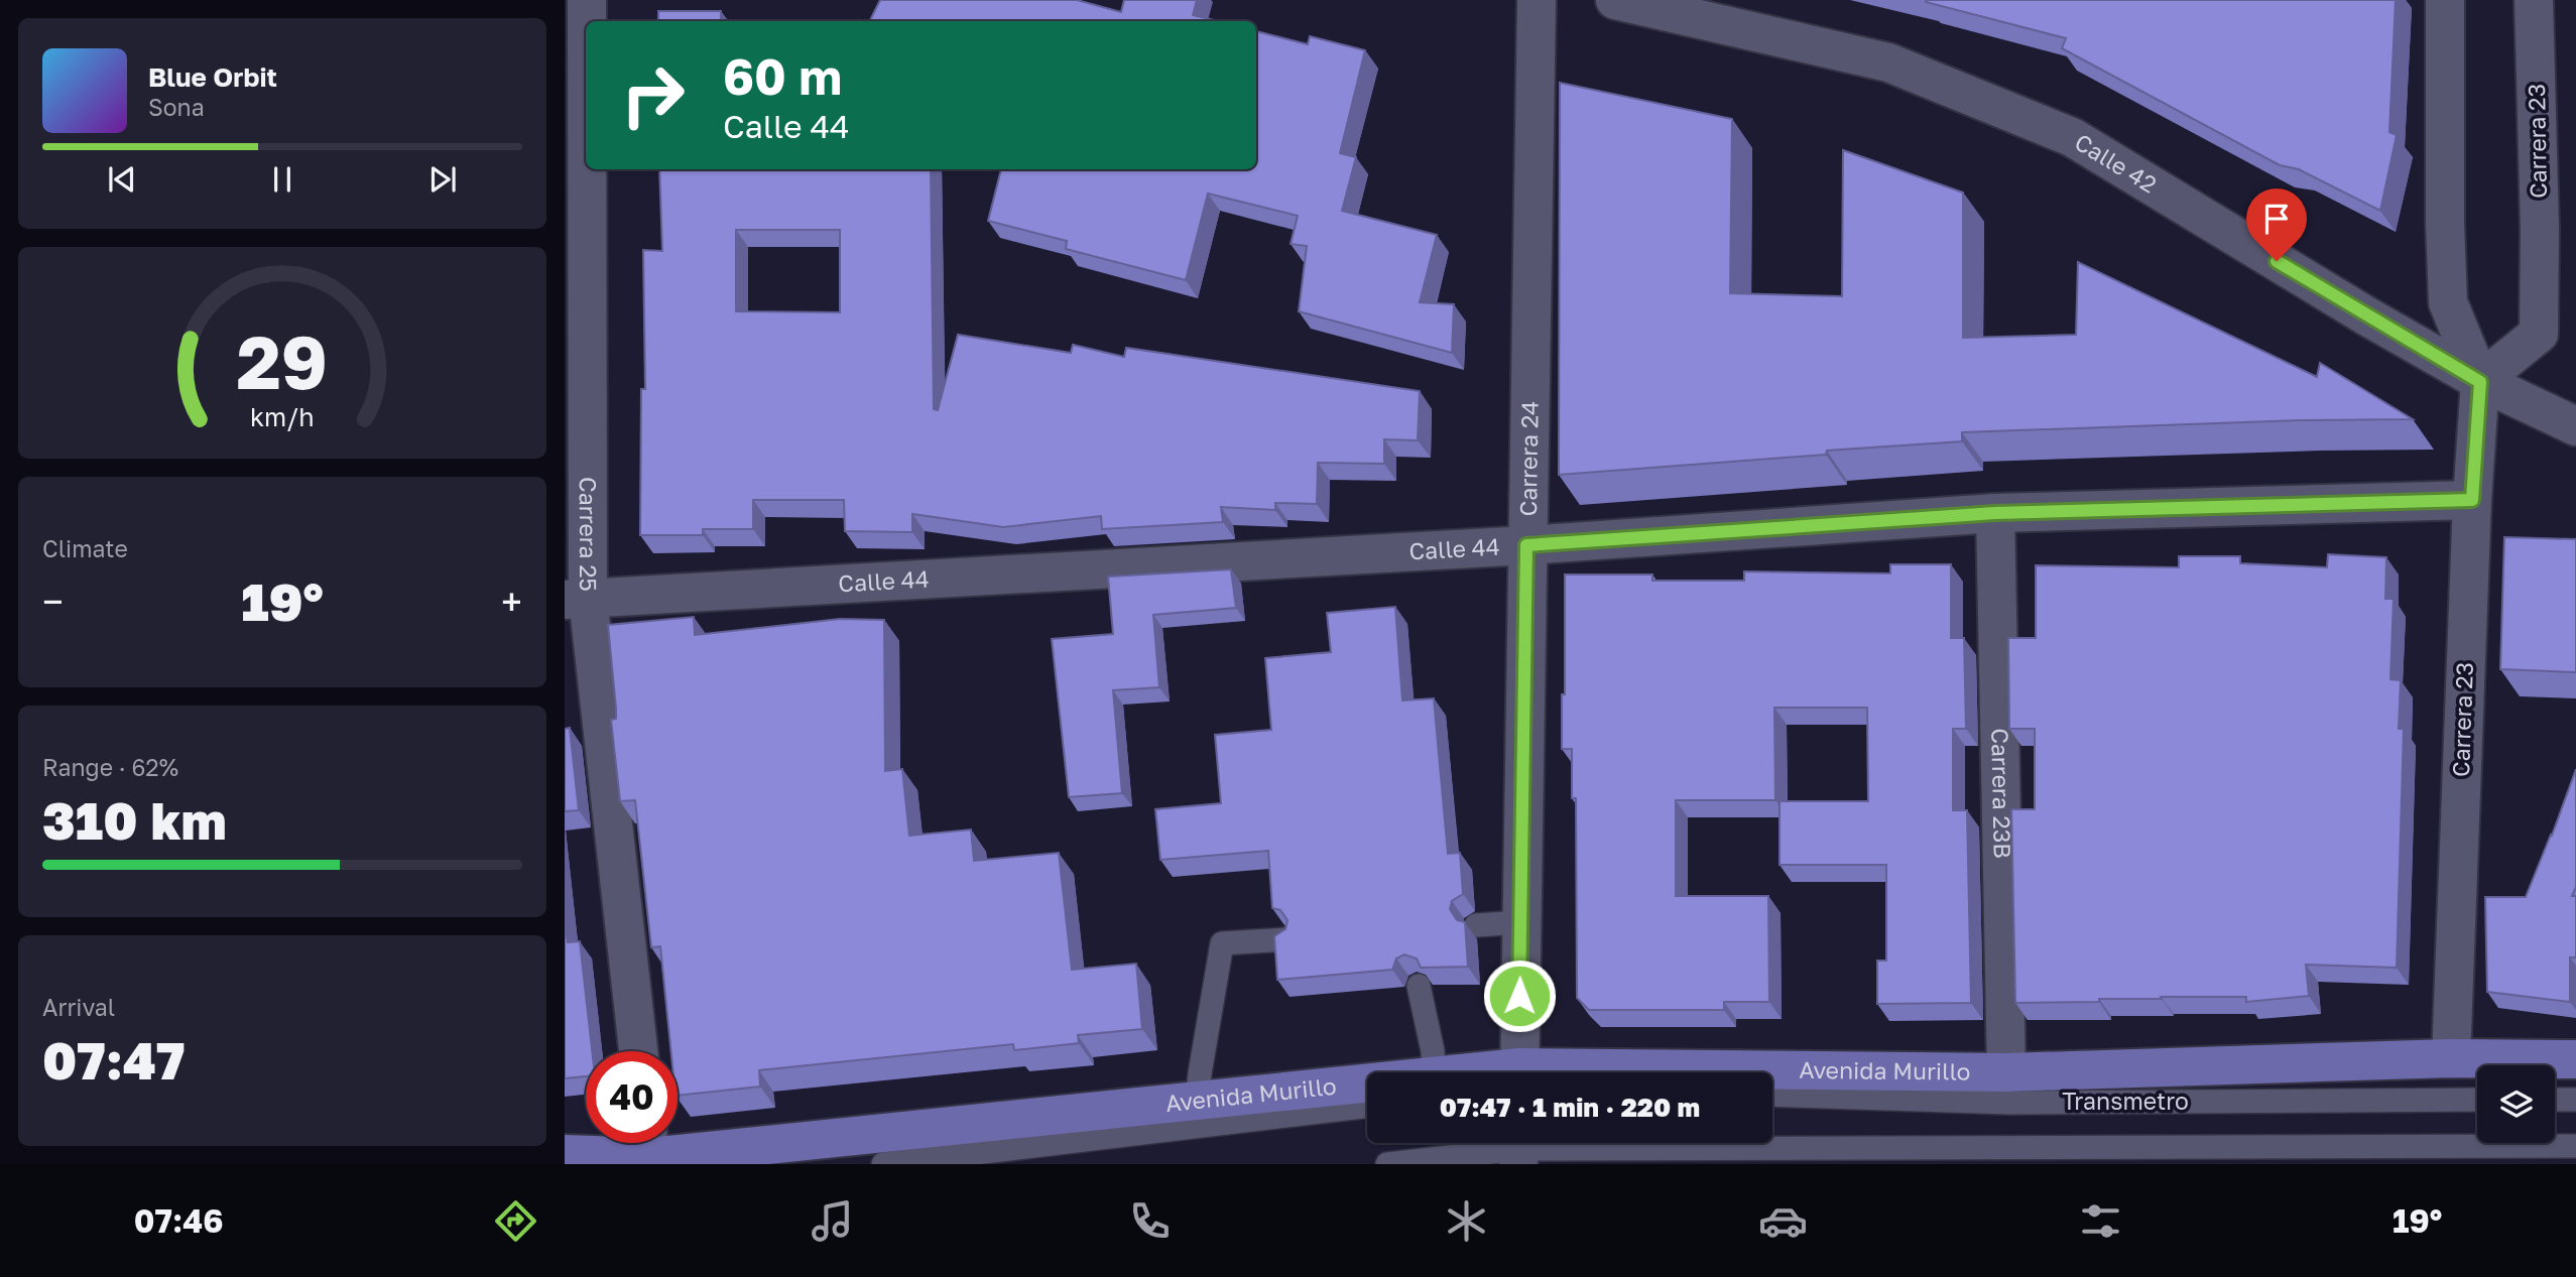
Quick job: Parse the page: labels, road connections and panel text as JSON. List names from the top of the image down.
{
  "streets": {
    "main road": ["Avenida Murillo"],
    "street": [
      "Carrera 23",
      "Calle 42",
      "Carrera 24",
      "Carrera 25",
      "Calle 44",
      "Carrera 23B"
    ],
    "lane": ["Transmetro"]
  },
  "crossings": [
    ["Carrera 23", "Calle 42"],
    ["Carrera 23", "Calle 44"],
    ["Carrera 23", "Avenida Murillo"],
    ["Carrera 24", "Calle 44"],
    ["Carrera 25", "Calle 44"],
    ["Calle 44", "Carrera 23B"],
    ["Carrera 23B", "Avenida Murillo"]
  ],
  "page": {
    "turn": ["60 m", "Calle 44"],
    "song": ["Blue Orbit", "Sona"],
    "tile": [
      "Climate",
      ["Range · 62%", "310 km"],
      ["Arrival", "07:47"]
    ],
    "heat": ["−", "19°", "+"],
    "limit": "40",
    "trip": "07:47 · 1 min · 220 m",
    "tabs": ["07:46", "19°"],
    "gauge": ["29", "km/h"]
  }
}
